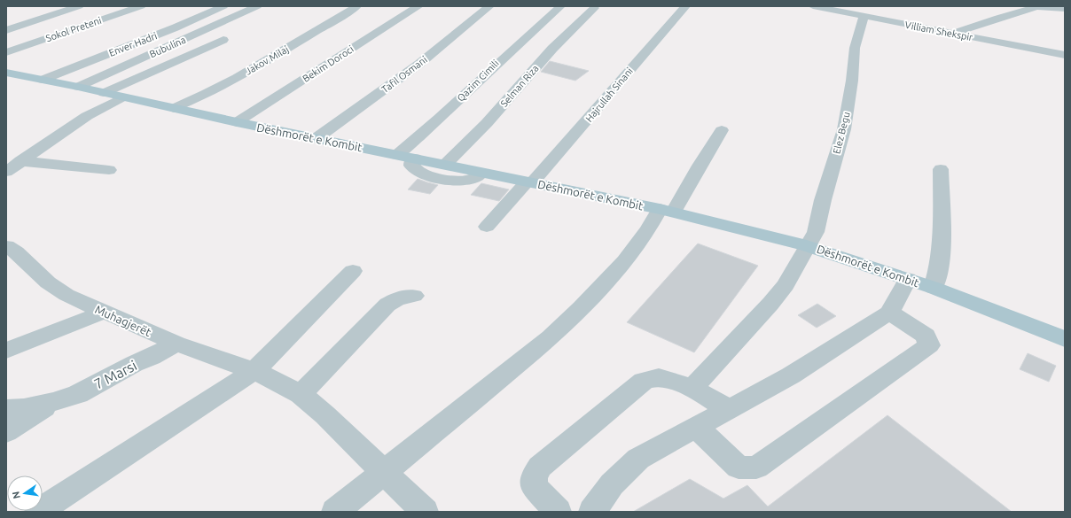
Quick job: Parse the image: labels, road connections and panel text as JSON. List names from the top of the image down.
{
  "streets": {
    "main road": ["Dëshmorët e Kombit"],
    "street": [
      "Sokol Preteni",
      "Villiam Shekspir",
      "Enver Hadri",
      "Bubulina",
      "Jakov Milaj",
      "Bekim Doroci",
      "Tafil Osmani",
      "Qazim Cimili",
      "Selman Riza",
      "Hajrullah Sinani",
      "Elez Begu",
      "Muhagjerët",
      "7 Marsi"
    ]
  },
  "crossings": [
    ["Villiam Shekspir", "Elez Begu"],
    ["Enver Hadri", "Dëshmorët e Kombit"],
    ["Bubulina", "Dëshmorët e Kombit"],
    ["Jakov Milaj", "Dëshmorët e Kombit"],
    ["Bekim Doroci", "Dëshmorët e Kombit"],
    ["Tafil Osmani", "Dëshmorët e Kombit"],
    ["Qazim Cimili", "Dëshmorët e Kombit"],
    ["Selman Riza", "Dëshmorët e Kombit"],
    ["Hajrullah Sinani", "Dëshmorët e Kombit"],
    ["Elez Begu", "Dëshmorët e Kombit"],
    ["Muhagjerët", "7 Marsi"]
  ],
  "north": "left"
}
